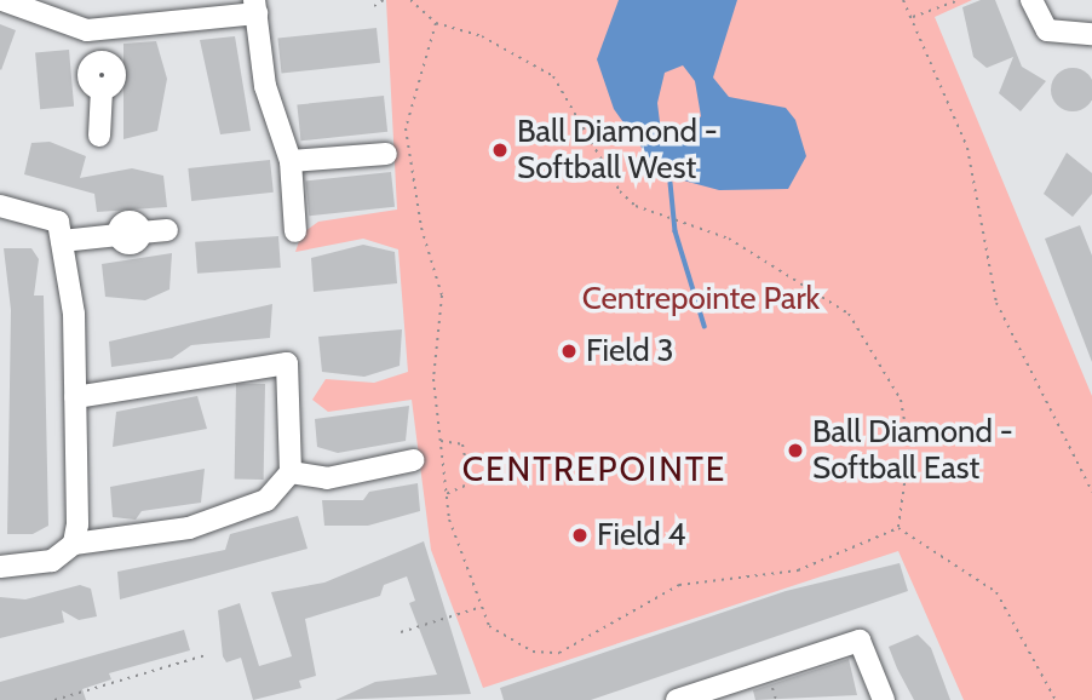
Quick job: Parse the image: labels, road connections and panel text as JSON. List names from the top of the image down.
{
  "districts": ["CENTREPOINTE"],
  "parks": ["Centrepointe Park"],
  "places": [
    "Ball Diamond - Softball West",
    "Field 3",
    "Ball Diamond - Softball East",
    "Field 4"
  ]
}
